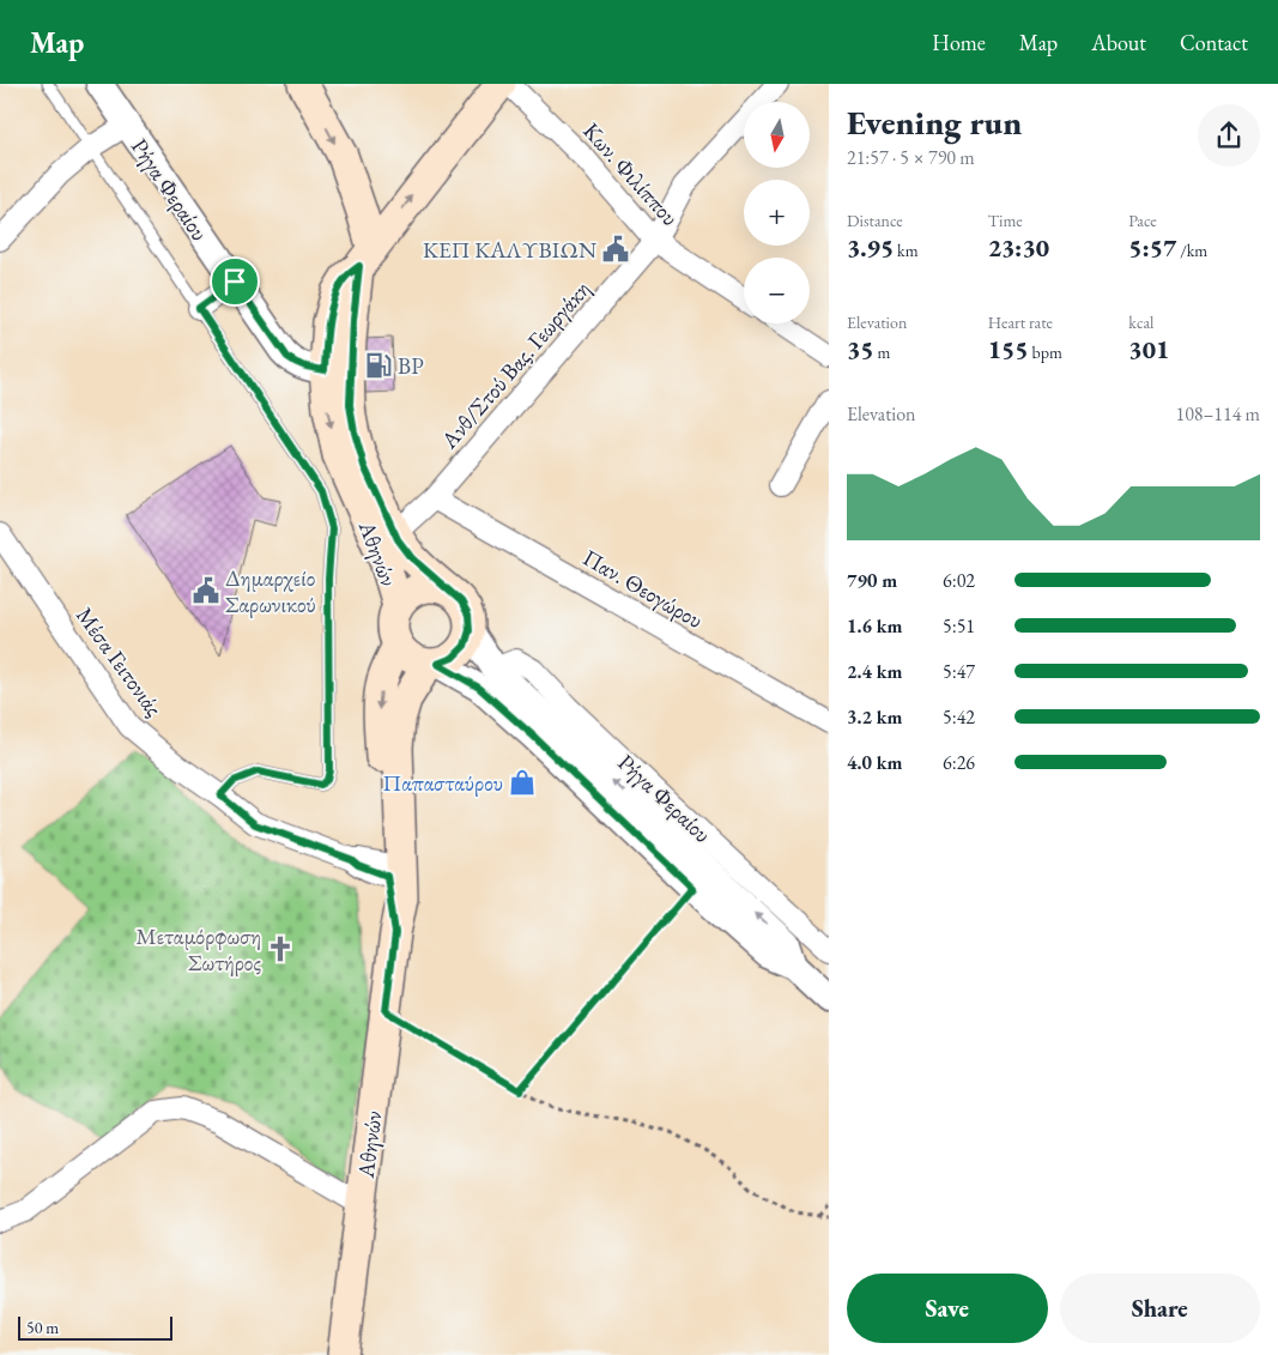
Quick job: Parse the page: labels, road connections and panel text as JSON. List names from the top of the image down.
{
  "streets": {
    "main road": ["Αθηνών"],
    "street": [
      "Κων. Φιλίππου",
      "Ρήγα Φεραίου",
      "Ανθ/Στού Βας. Γεωργάκη",
      "Παν. Θεογώρου",
      "Μέσα Γειτονιάς"
    ]
  },
  "crossings": [
    ["Κων. Φιλίππου", "Ανθ/Στού Βας. Γεωργάκη"],
    ["Ρήγα Φεραίου", "Αθηνών"],
    ["Ανθ/Στού Βας. Γεωργάκη", "Αθηνών"],
    ["Ανθ/Στού Βας. Γεωργάκη", "Παν. Θεογώρου"],
    ["Αθηνών", "Μέσα Γειτονιάς"]
  ],
  "places": {
    "public building": ["ΚΕΠ ΚΑΛΥΒΙΩΝ", "Δημαρχείο Σαρωνικού"],
    "fuel station": ["BP"],
    "shop": ["Παπασταύρου"],
    "church": ["Μεταμόρφωση Σωτήρος"]
  },
  "scale_bar": "50 m",
  "north": "bottom",
  "page": {
    "header": "Map",
    "nav": [
      "Home",
      "Map",
      "About",
      "Contact"
    ],
    "heading": ["Evening run", "21:57 · 5 × 790 m"],
    "map_buttons": ["+", "−"],
    "stats": [
      ["Distance", "3.95 km"],
      ["Time", "23:30"],
      ["Pace", "5:57 /km"],
      ["Elevation", "35 m"],
      ["Heart rate", "155 bpm"],
      ["kcal", "301"]
    ],
    "chart": ["Elevation", "108–114 m"],
    "list": [
      {
        "name": "790 m",
        "note": "6:02"
      },
      {
        "name": "1.6 km",
        "note": "5:51"
      },
      {
        "name": "2.4 km",
        "note": "5:47"
      },
      {
        "name": "3.2 km",
        "note": "5:42"
      },
      {
        "name": "4.0 km",
        "note": "6:26"
      }
    ],
    "buttons": ["Save", "Share"],
    "scale": "50 m"
  }
}
